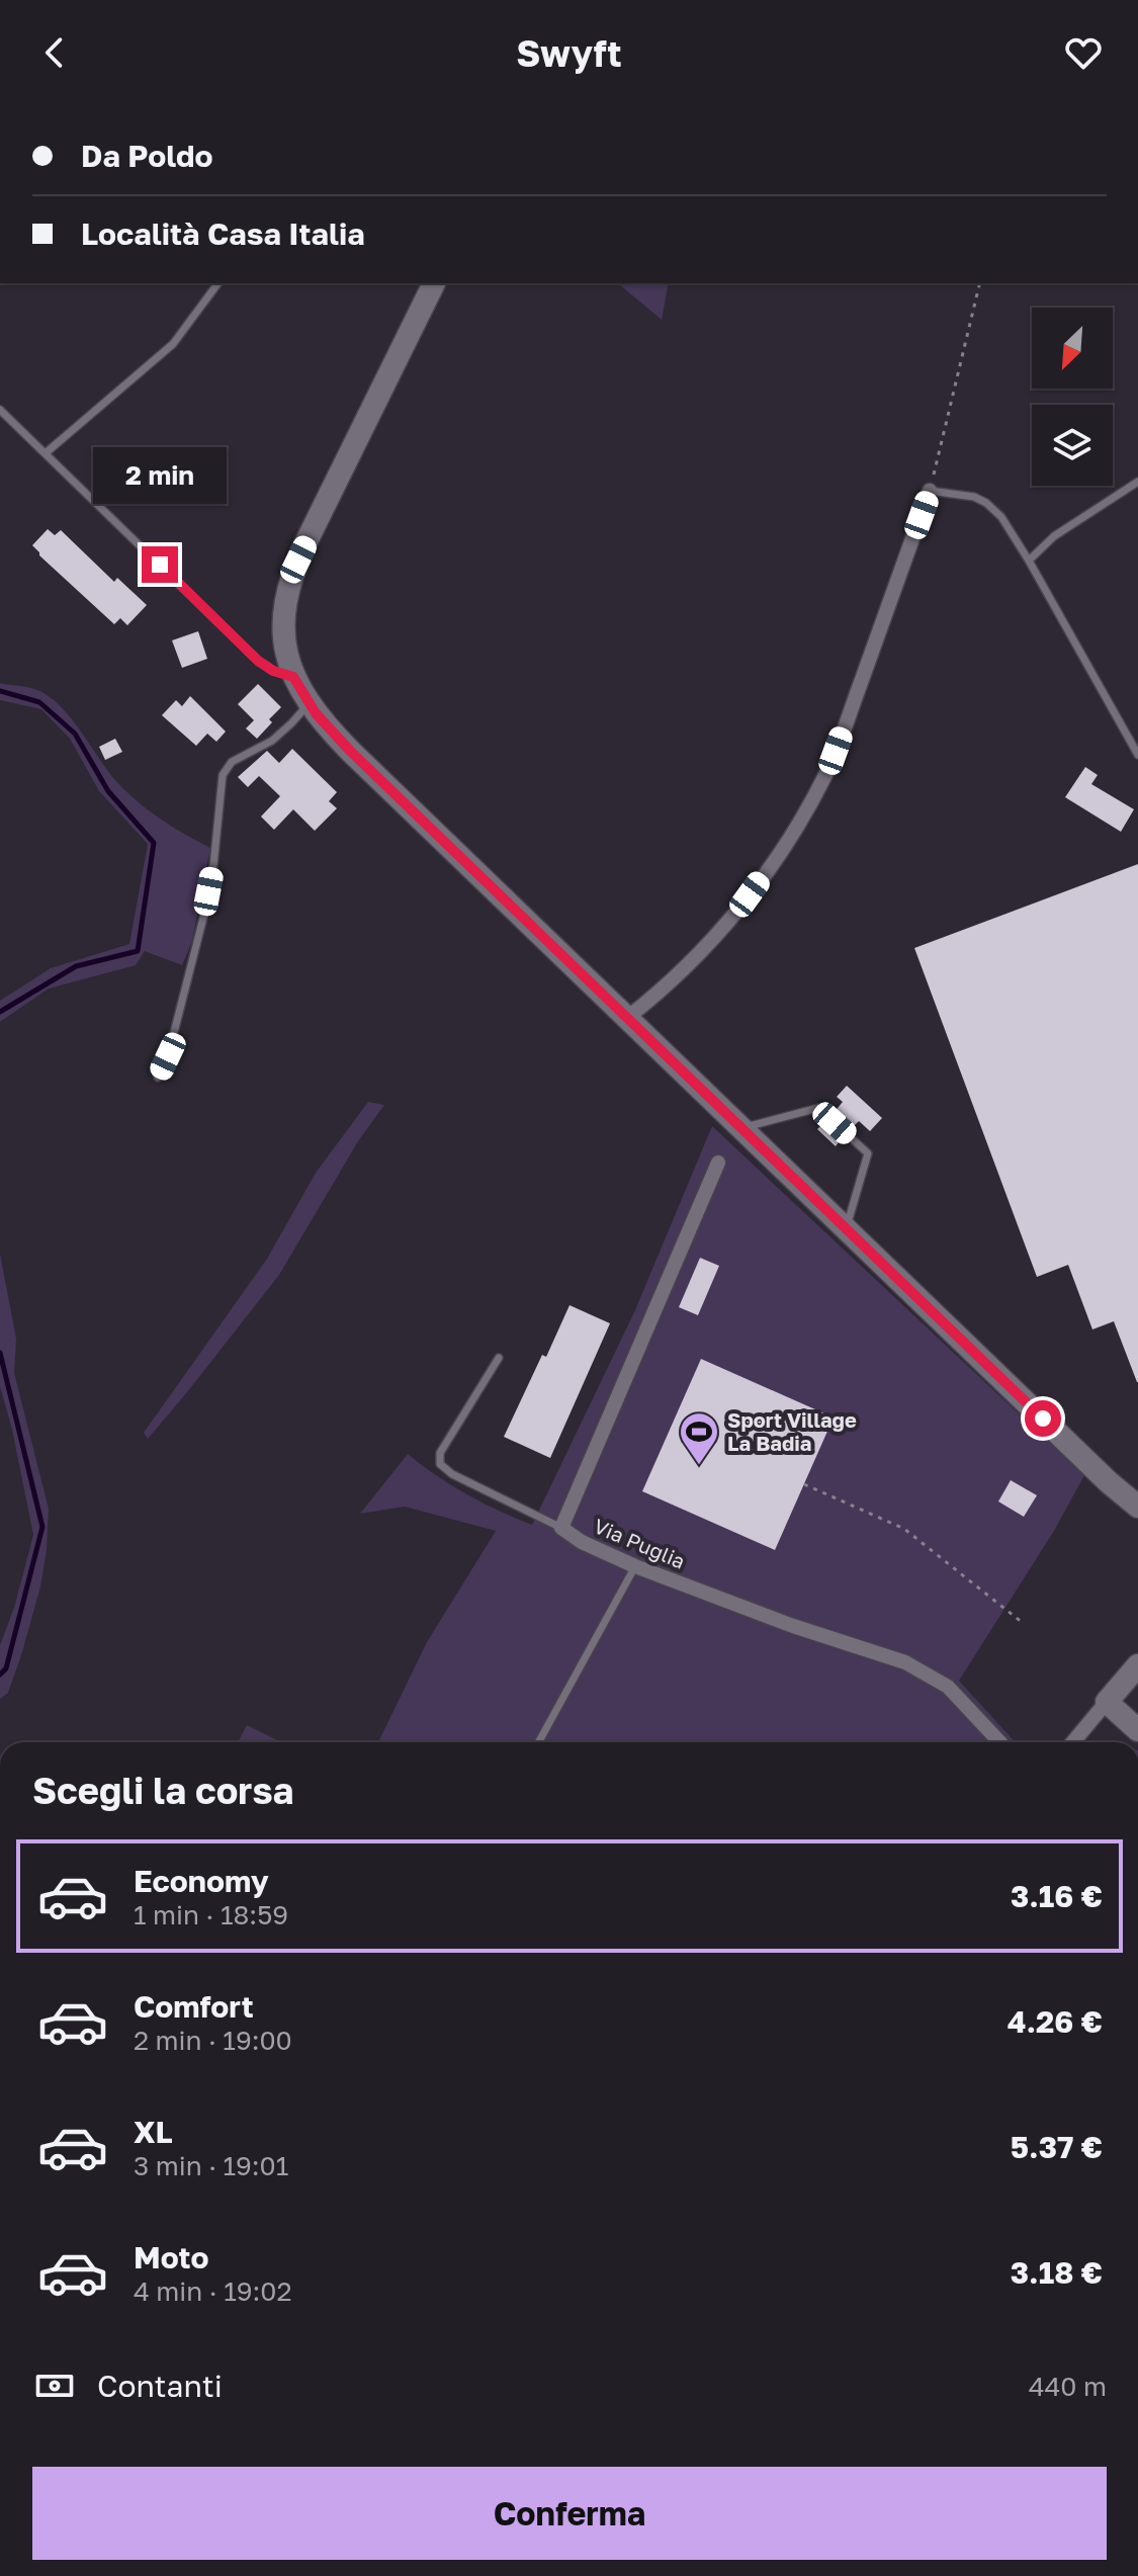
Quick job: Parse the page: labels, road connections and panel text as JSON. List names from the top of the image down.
{
  "streets": {
    "street": ["Via Puglia"]
  },
  "places": {
    "sports": ["Sport Village La Badia"]
  },
  "north": "bottom left",
  "page": {
    "header": "Swyft",
    "banner": ["Da Poldo", "Località Casa Italia"],
    "bubble": "2 min",
    "heading": "Scegli la corsa",
    "list": [
      {
        "name": "Economy",
        "note": "1 min · 18:59",
        "value": "3.16 €"
      },
      {
        "name": "Comfort",
        "note": "2 min · 19:00",
        "value": "4.26 €"
      },
      {
        "name": "XL",
        "note": "3 min · 19:01",
        "value": "5.37 €"
      },
      {
        "name": "Moto",
        "note": "4 min · 19:02",
        "value": "3.18 €"
      }
    ],
    "pay": ["Contanti", "440 m"],
    "buttons": "Conferma"
  }
}
